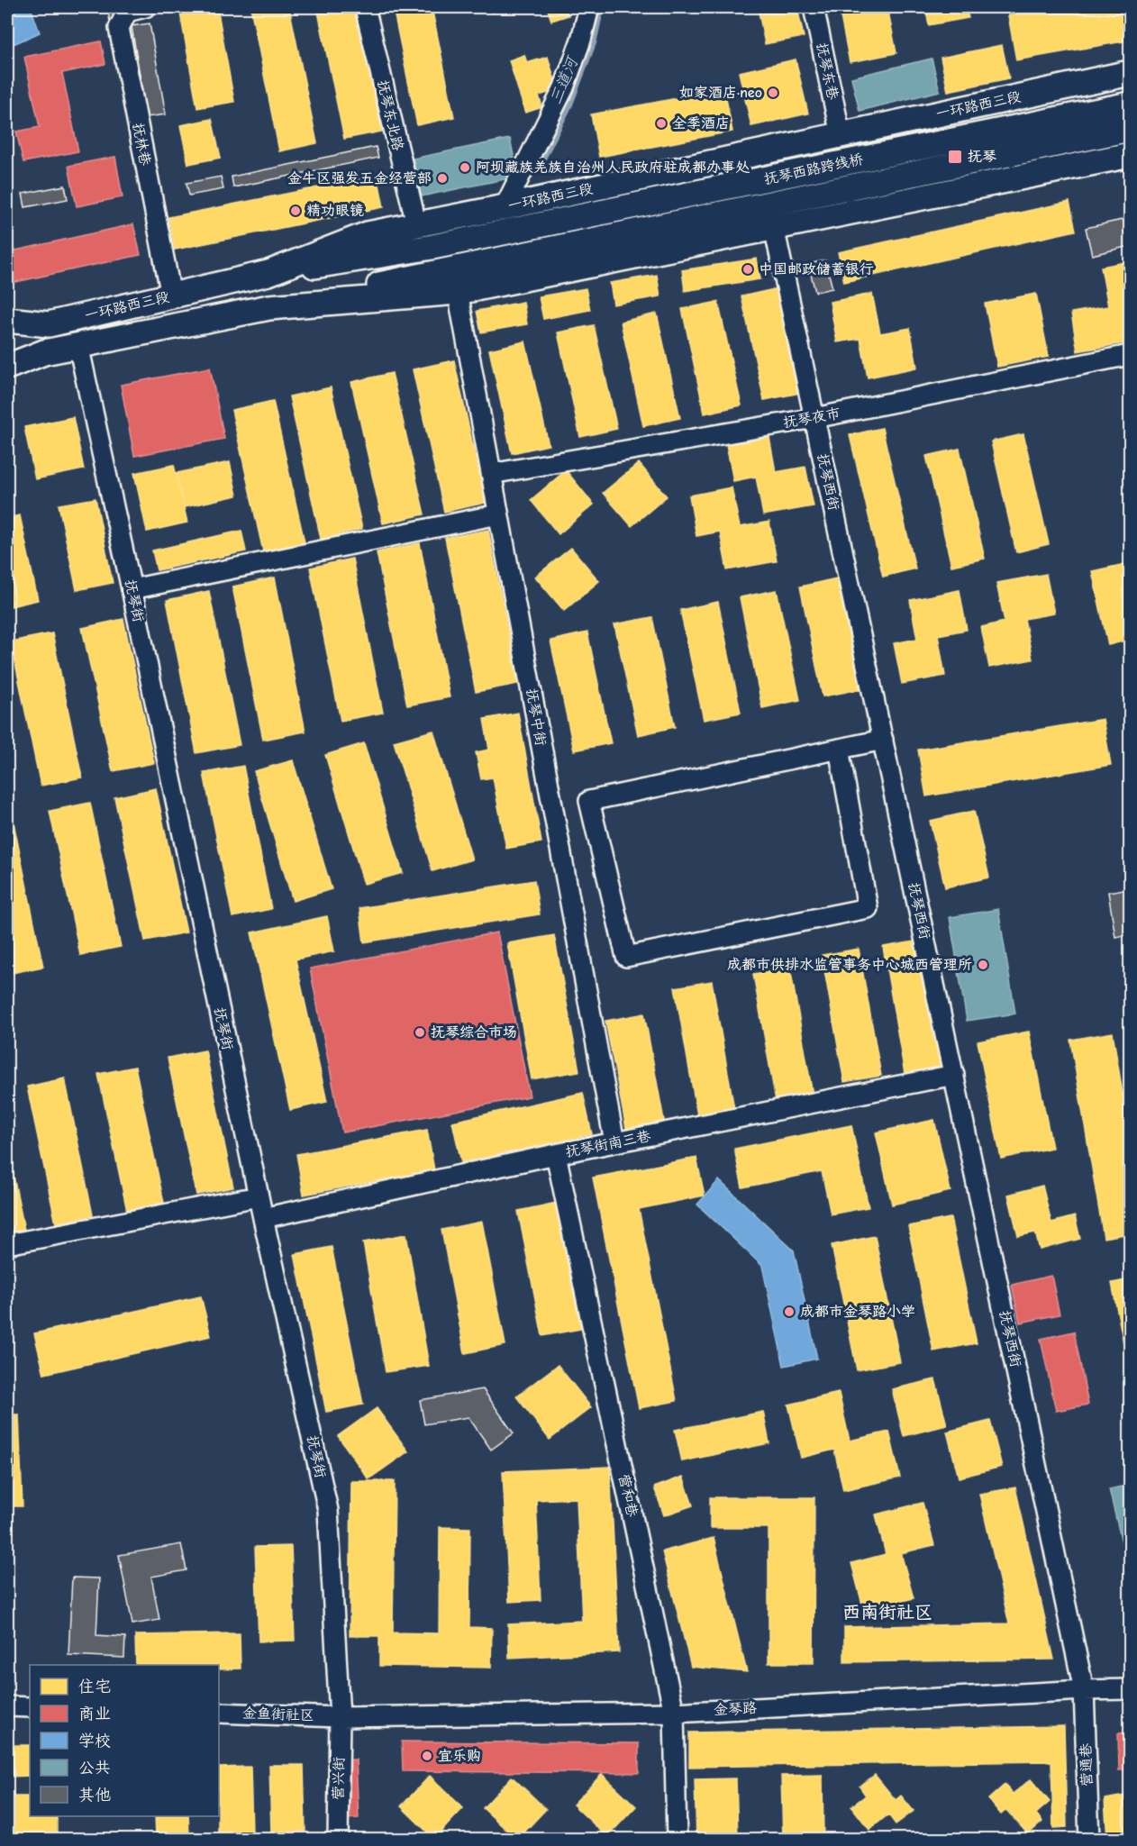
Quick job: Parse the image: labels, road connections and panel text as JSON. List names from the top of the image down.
{
  "streets": {
    "main road": ["一环路西三段", "抚琴西路跨线桥"],
    "street": [
      "抚琴东巷",
      "抚琴东北路",
      "抚林巷",
      "抚琴夜市",
      "抚琴西街",
      "抚琴街",
      "抚琴中街",
      "抚琴街南三巷",
      "营和巷",
      "金琴路",
      "金鱼街社区",
      "营通巷",
      "营兴街"
    ]
  },
  "crossings": [
    ["抚琴东巷", "一环路西三段"],
    ["一环路西三段", "抚琴东北路"],
    ["一环路西三段", "抚林巷"],
    ["一环路西三段", "抚琴西路跨线桥"],
    ["一环路西三段", "抚琴西街"],
    ["一环路西三段", "抚琴街"],
    ["一环路西三段", "抚琴中街"],
    ["抚琴西路跨线桥", "抚琴中街"],
    ["抚琴夜市", "抚琴西街"],
    ["抚琴夜市", "抚琴中街"],
    ["抚琴西街", "抚琴街南三巷"],
    ["抚琴西街", "金琴路"],
    ["抚琴西街", "营通巷"],
    ["抚琴街", "抚琴街南三巷"],
    ["抚琴街", "金琴路"],
    ["抚琴街", "金鱼街社区"],
    ["抚琴街", "营兴街"],
    ["抚琴中街", "抚琴街南三巷"],
    ["抚琴街南三巷", "营和巷"],
    ["营和巷", "金琴路"],
    ["金琴路", "金鱼街社区"],
    ["金琴路", "营通巷"],
    ["金琴路", "营兴街"],
    ["金鱼街社区", "营兴街"]
  ],
  "districts": ["西南街社区"],
  "water": ["三道河"],
  "places": {
    "other": [
      "如家酒店·neo",
      "全季酒店",
      "阿坝藏族羌族自治州人民政府驻成都办事处",
      "金牛区强发五金经营部",
      "精功眼镜",
      "中国邮政储蓄银行",
      "成都市供排水监管事务中心城西管理所",
      "抚琴综合市场",
      "成都市金琴路小学",
      "宜乐购"
    ],
    "transit": ["抚琴"]
  },
  "legend": [
    "住宅",
    "商业",
    "学校",
    "公共",
    "其他"
  ]
}
